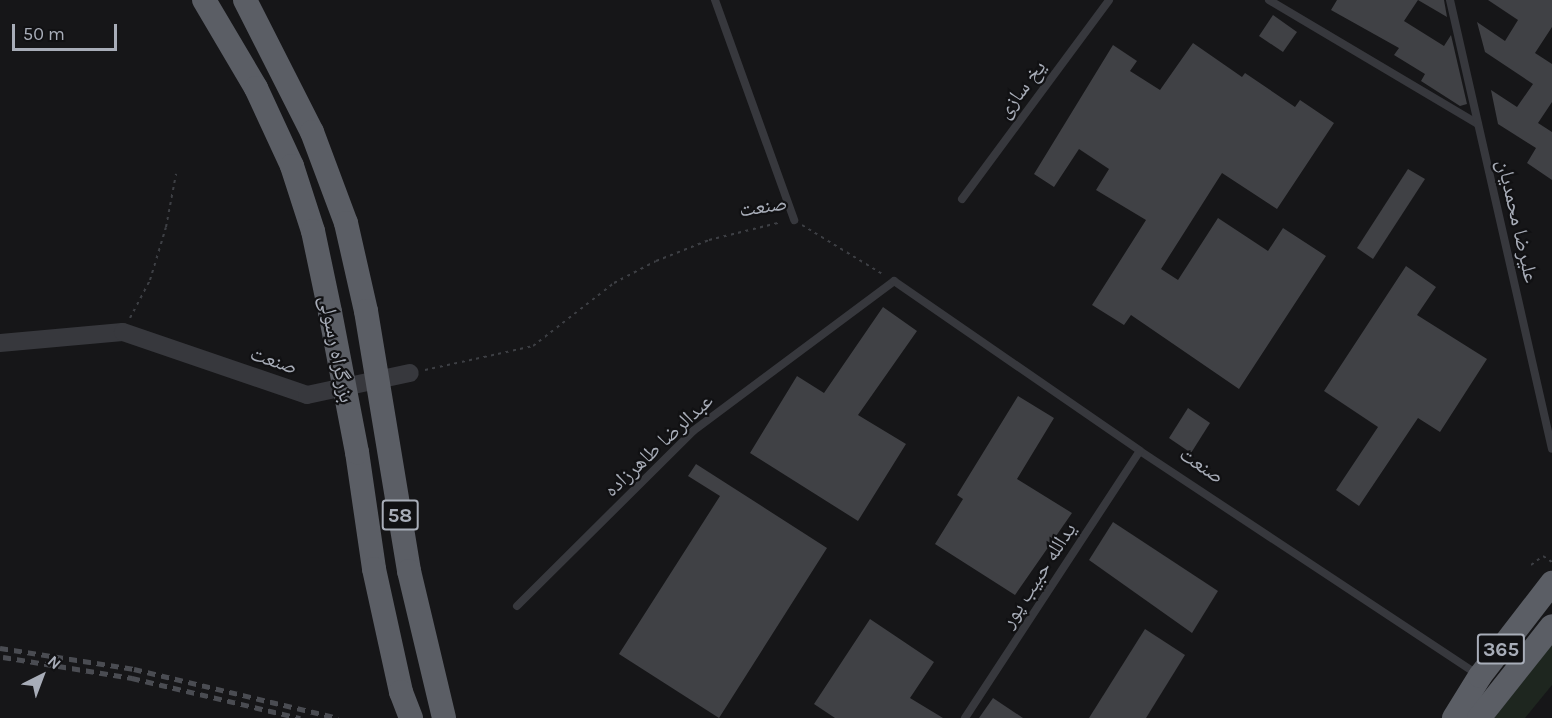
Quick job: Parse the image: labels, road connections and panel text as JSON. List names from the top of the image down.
{
  "streets": {
    "highway": ["بزرگراه رسولی", "58", "365"],
    "street": ["صنعت"],
    "lane": [
      "یخ سازی",
      "علیرضا محمدیان",
      "عبدالرضا طاهرزاده",
      "یدالله حبیب پور"
    ]
  },
  "crossings": [
    ["صنعت", "عبدالرضا طاهرزاده"],
    ["صنعت", "یدالله حبیب پور"],
    ["صنعت", "365"]
  ],
  "scale_bar": "50 m",
  "north": "top right"
}
